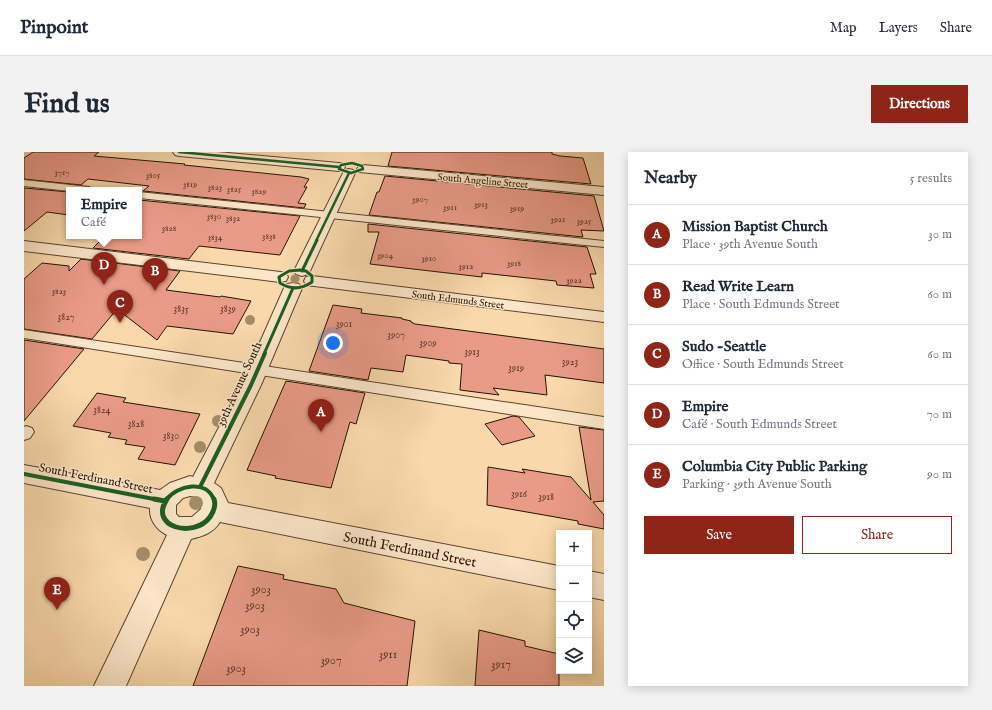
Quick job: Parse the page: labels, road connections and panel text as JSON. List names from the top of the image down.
{
  "streets": {
    "street": [
      "South Angeline Street",
      "South Edmunds Street",
      "39th Avenue South",
      "South Ferdinand Street"
    ]
  },
  "crossings": [
    ["South Angeline Street", "39th Avenue South"],
    ["South Edmunds Street", "39th Avenue South"],
    ["39th Avenue South", "South Ferdinand Street"]
  ],
  "house_numbers": [
    "3717",
    "3805",
    "3819",
    "3823",
    "3825",
    "3829",
    "3907",
    "3913",
    "3911",
    "3919",
    "3830",
    "3832",
    "3921",
    "3925",
    "3828",
    "3838",
    "3834",
    "3904",
    "3910",
    "3918",
    "3912",
    "3922",
    "3823",
    "3835",
    "3839",
    "3827",
    "3901",
    "3907",
    "3909",
    "3913",
    "3923",
    "3919",
    "3824",
    "3828",
    "3830",
    "3916",
    "3918",
    "3903",
    "3903",
    "3903",
    "3911",
    "3907",
    "3917",
    "3903"
  ],
  "page": {
    "header": "Pinpoint",
    "nav": ["Map", "Layers", "Share"],
    "buttons": [
      "Directions",
      ["Save", "Share"]
    ],
    "title": "Find us",
    "heading": ["Nearby", "5 results"],
    "popup": ["Empire", "Café"],
    "list": [
      {
        "mark": "A",
        "name": "Mission Baptist Church",
        "note": "Place · 39th Avenue South",
        "value": "30 m"
      },
      {
        "mark": "B",
        "name": "Read Write Learn",
        "note": "Place · South Edmunds Street",
        "value": "60 m"
      },
      {
        "mark": "C",
        "name": "Sudo -Seattle",
        "note": "Office · South Edmunds Street",
        "value": "60 m"
      },
      {
        "mark": "D",
        "name": "Empire",
        "note": "Café · South Edmunds Street",
        "value": "70 m"
      },
      {
        "mark": "E",
        "name": "Columbia City Public Parking",
        "note": "Parking · 39th Avenue South",
        "value": "90 m"
      }
    ],
    "pins": [
      "D",
      "B",
      "C",
      "A",
      "E"
    ],
    "map_buttons": ["+", "−"]
  }
}
